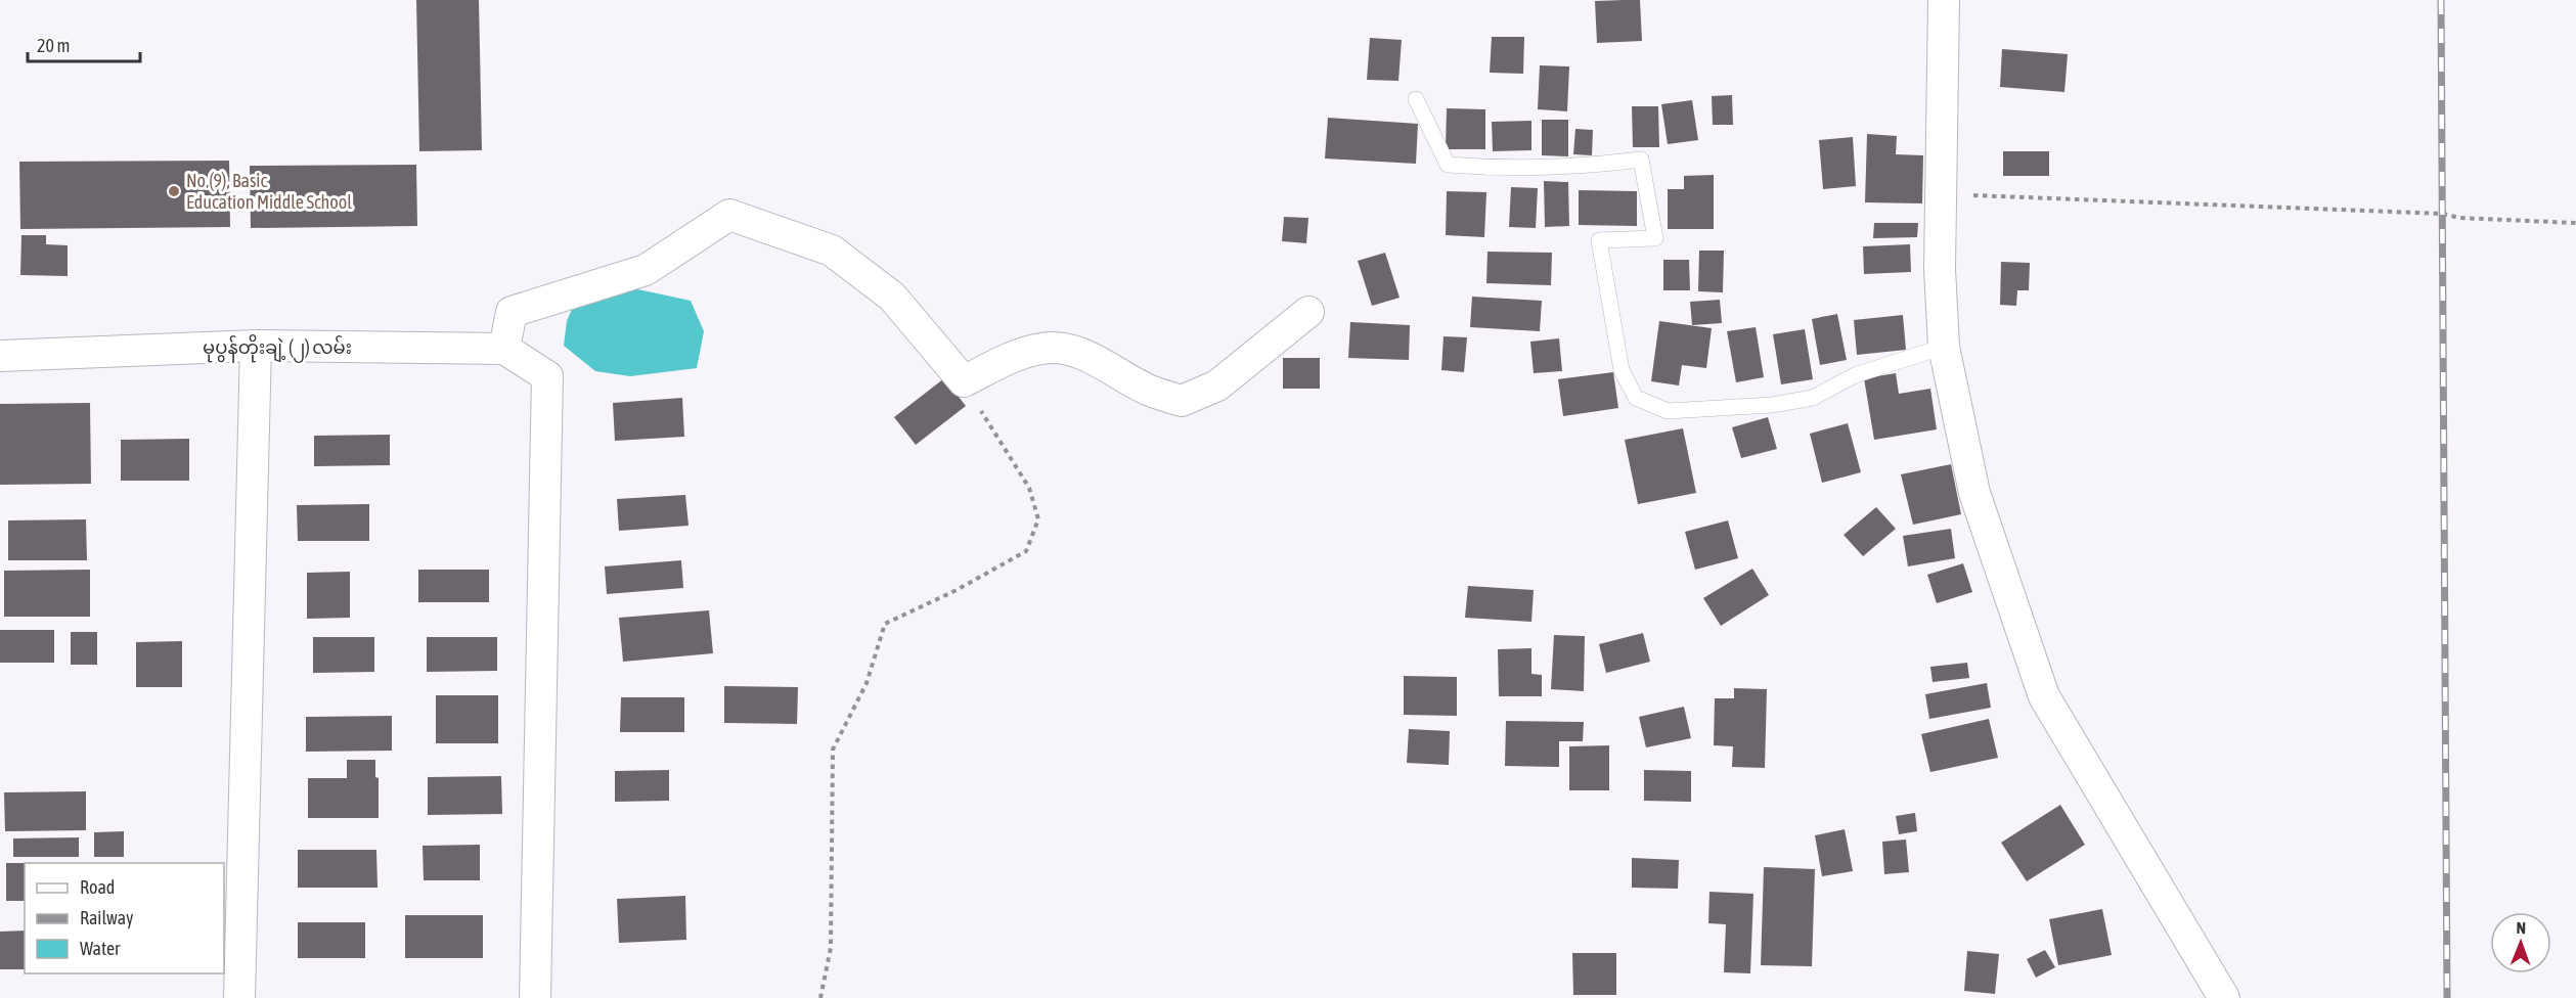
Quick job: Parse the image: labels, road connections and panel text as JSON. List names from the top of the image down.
{
  "streets": {
    "street": ["မုပွန်တိုးချဲ့ (၂) လမ်း"]
  },
  "places": ["No.(9), Basic Education Middle School"],
  "legend": ["Road", "Railway", "Water"],
  "scale_bar": "20 m",
  "north": "top"
}
